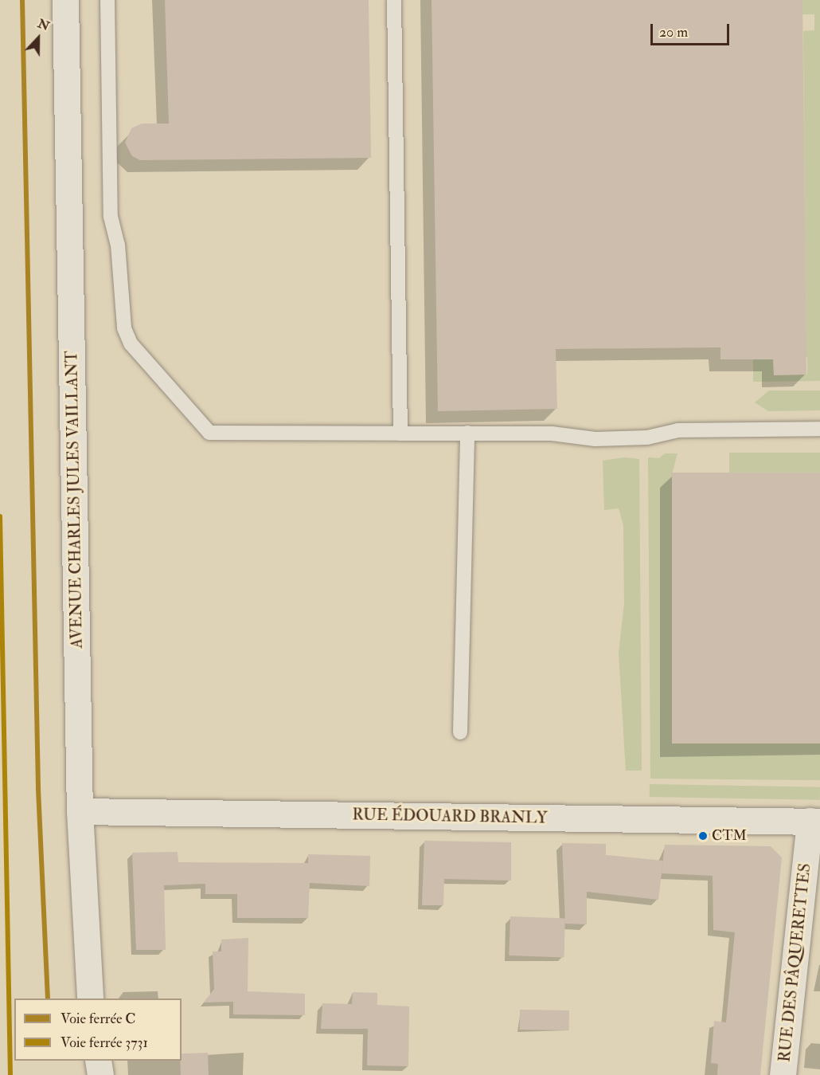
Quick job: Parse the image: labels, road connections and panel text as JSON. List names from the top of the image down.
{
  "streets": {
    "street": ["AVENUE CHARLES JULES VAILLANT", "RUE ÉDOUARD BRANLY", "RUE DES PÂQUERETTES"]
  },
  "crossings": [
    ["AVENUE CHARLES JULES VAILLANT", "RUE ÉDOUARD BRANLY"],
    ["RUE ÉDOUARD BRANLY", "RUE DES PÂQUERETTES"]
  ],
  "places": ["CTM"],
  "lines": ["rail line C", "rail line 3731"],
  "legend": ["Voie ferrée C", "Voie ferrée 3731"],
  "scale_bar": "20 m",
  "north": "top"
}
